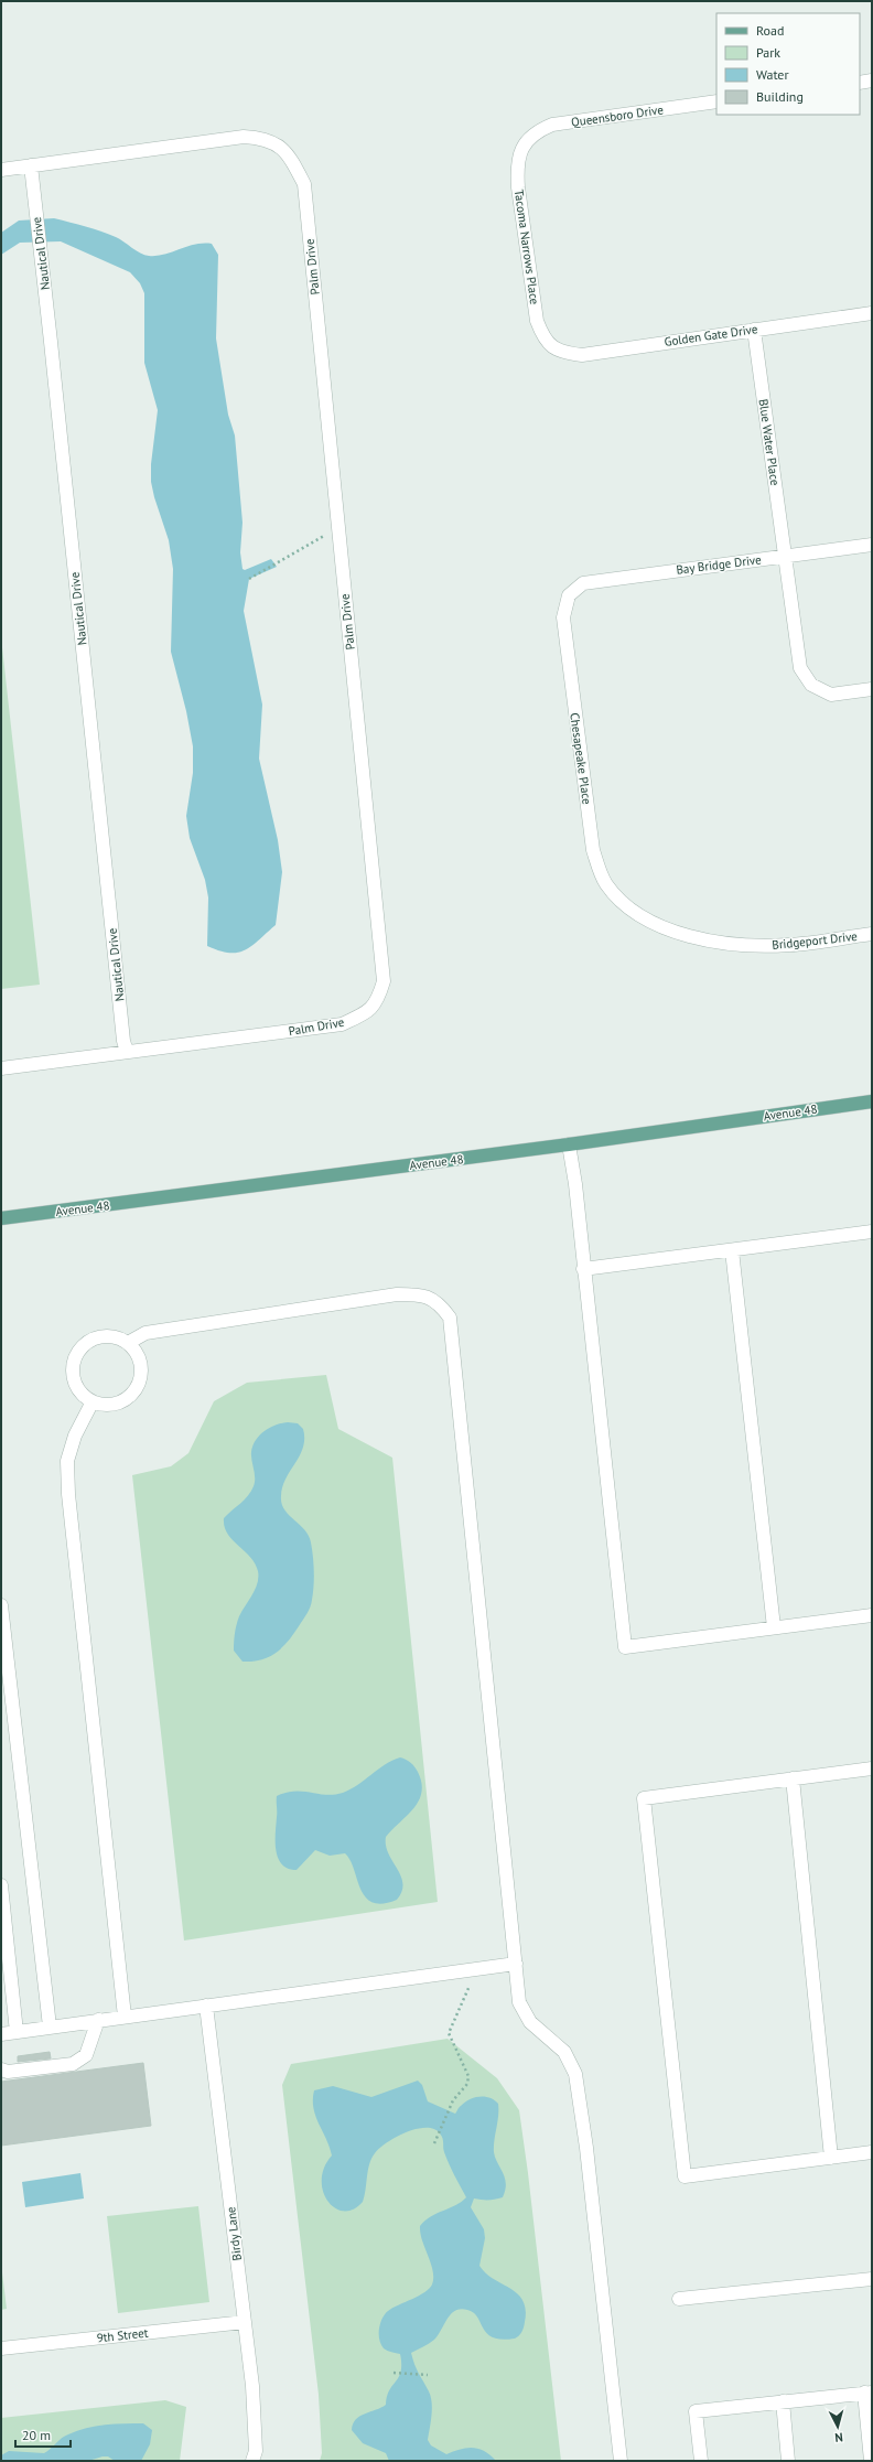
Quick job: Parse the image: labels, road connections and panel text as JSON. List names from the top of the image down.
{
  "streets": {
    "main road": ["Avenue 48"],
    "street": [
      "Queensboro Drive",
      "Tacoma Narrows Place",
      "Nautical Drive",
      "Palm Drive",
      "Golden Gate Drive",
      "Blue Water Place",
      "Bay Bridge Drive",
      "Chesapeake Place",
      "Bridgeport Drive",
      "Birdy Lane",
      "9th Street"
    ]
  },
  "crossings": [
    ["Queensboro Drive", "Tacoma Narrows Place"],
    ["Tacoma Narrows Place", "Golden Gate Drive"],
    ["Nautical Drive", "Palm Drive"],
    ["Golden Gate Drive", "Blue Water Place"],
    ["Blue Water Place", "Bay Bridge Drive"],
    ["Bay Bridge Drive", "Chesapeake Place"],
    ["Chesapeake Place", "Bridgeport Drive"],
    ["Birdy Lane", "9th Street"]
  ],
  "legend": [
    "Road",
    "Park",
    "Water",
    "Building"
  ],
  "scale_bar": "20 m",
  "north": "bottom"
}
